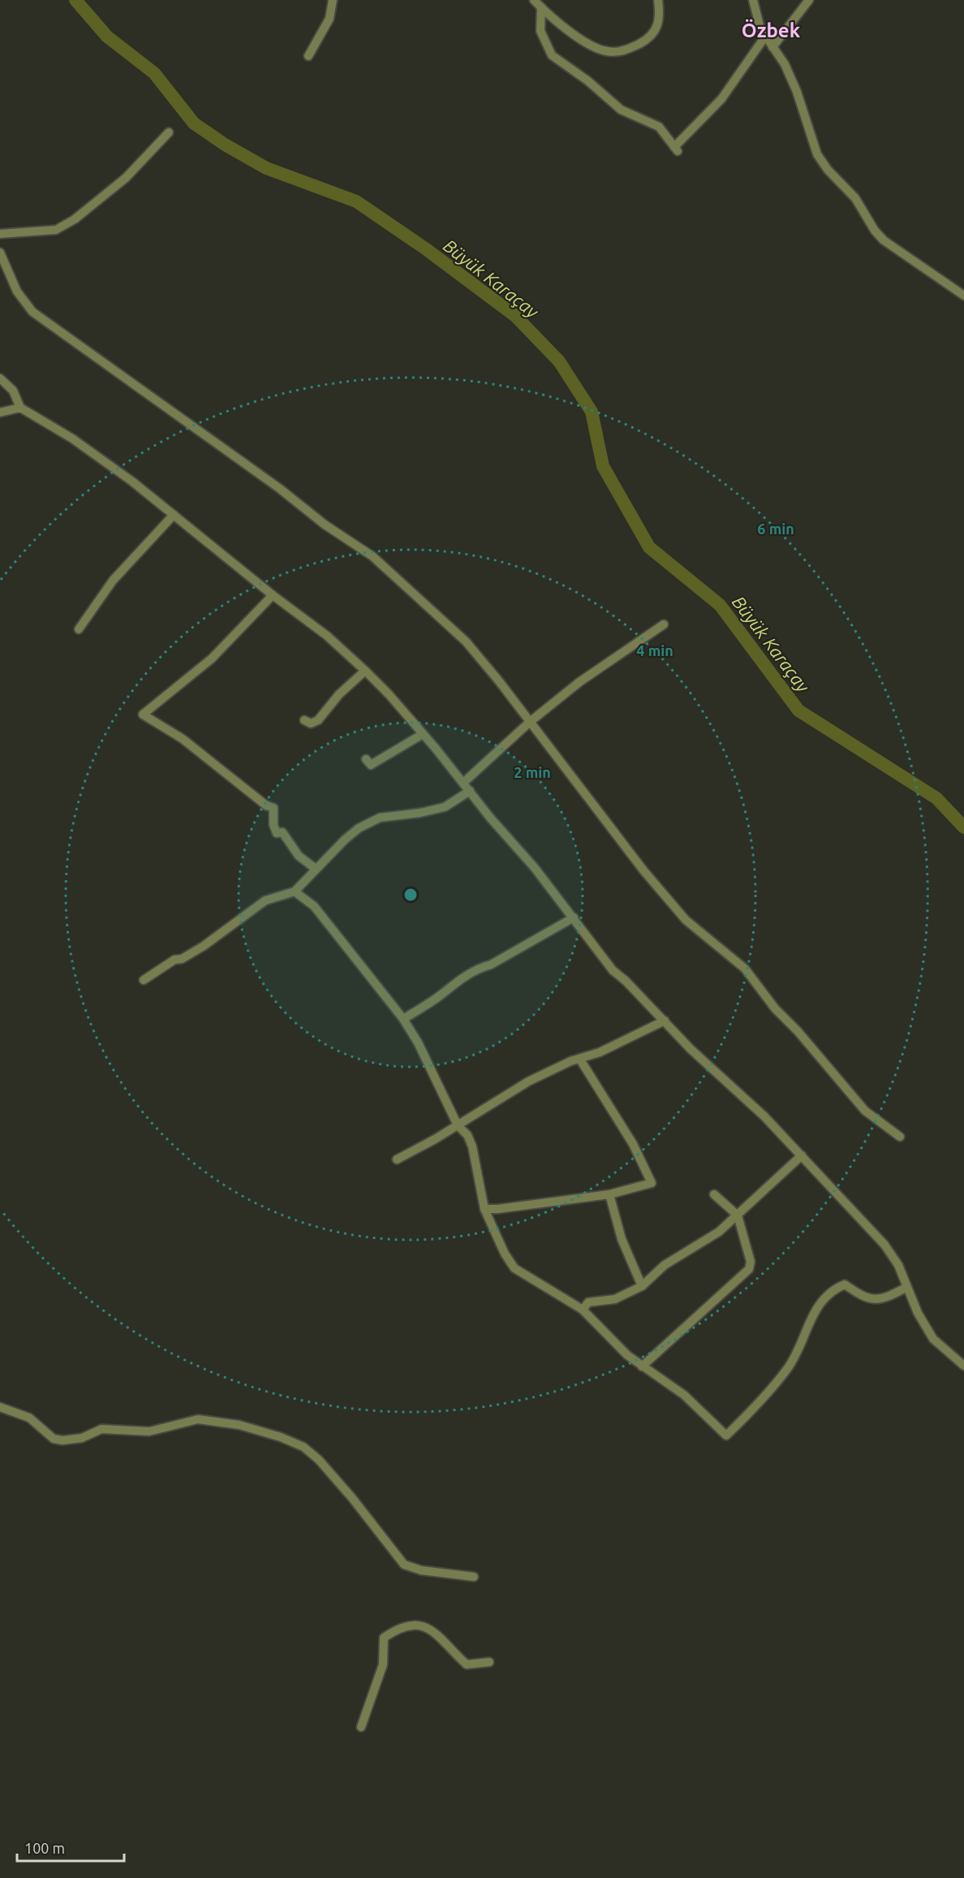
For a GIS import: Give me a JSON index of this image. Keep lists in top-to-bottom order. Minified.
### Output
{"districts":["Özbek"],"water":["Büyük Karaçay"],"scale_bar":"100 m","rings":["6 min","4 min","2 min"]}
